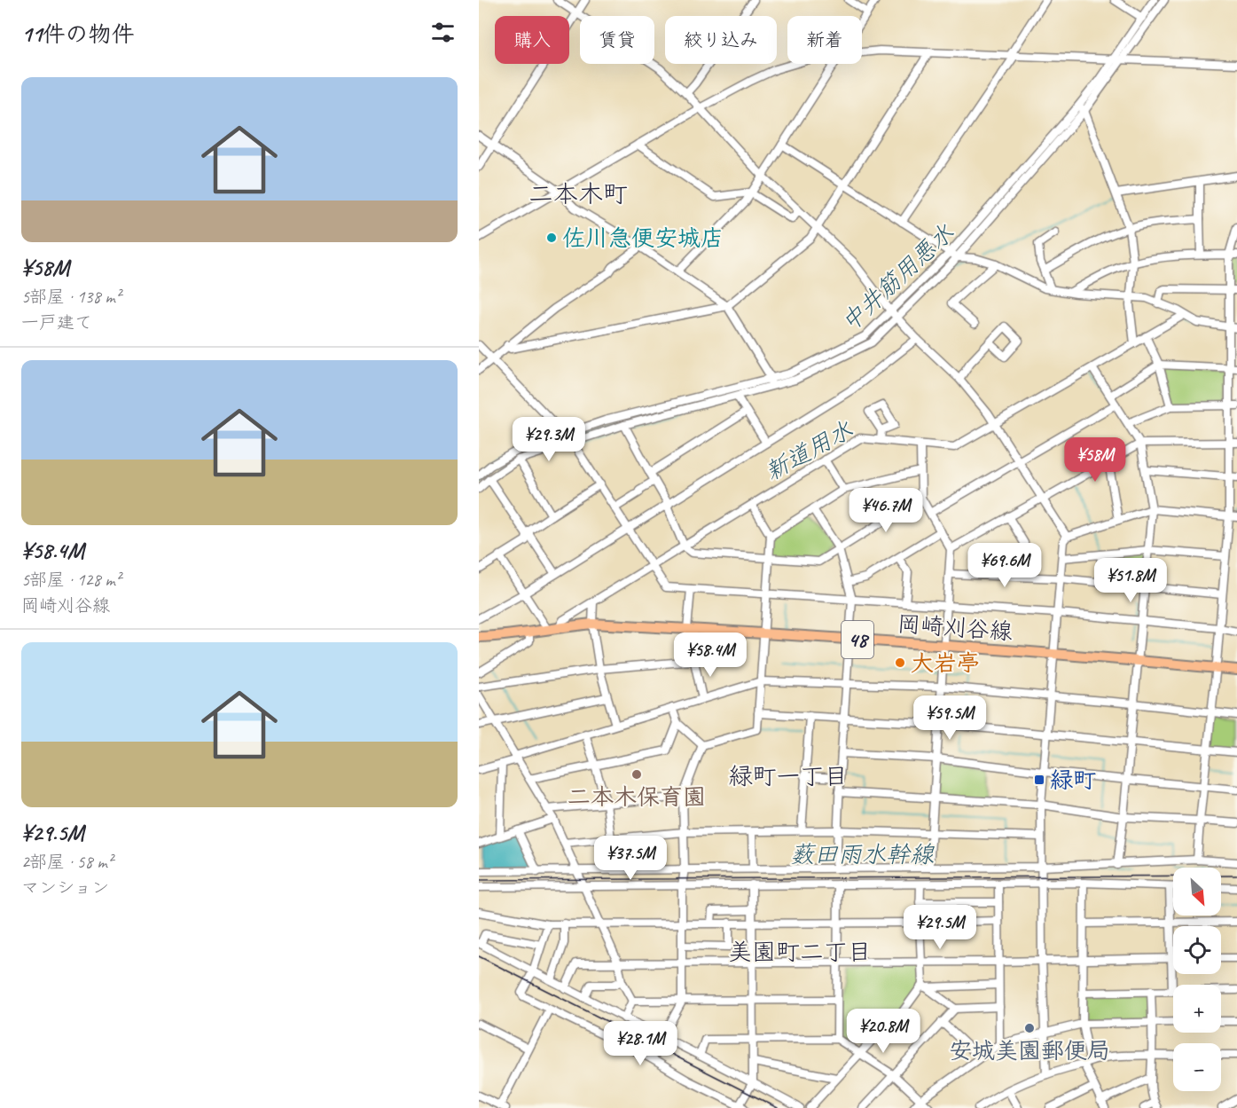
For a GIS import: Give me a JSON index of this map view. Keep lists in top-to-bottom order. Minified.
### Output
{"streets":{"main road":["岡崎刈谷線","48"]},"districts":["二本木町","緑町一丁目","美園町二丁目"],"water":["中井筋用悪水","新道用水","薮田雨水幹線"],"places":{"other":["佐川急便安城店","大岩亭","二本木保育園","安城美園郵便局"],"transit":["緑町"]},"north":"bottom right","page":{"heading":"11件の物件","chip":["購入","賃貸","絞り込み","新着"],"list":[{"name":"¥58M","note":"5部屋 · 138 m² · 一戸建て"},{"name":"¥58.4M","note":"5部屋 · 128 m² · 岡崎刈谷線"},{"name":"¥29.5M","note":"2部屋 · 58 m² · マンション"}],"price":["¥29.3M","¥58M","¥46.7M","¥69.6M","¥51.8M","¥58.4M","¥59.5M","¥37.5M","¥29.5M","¥20.8M","¥28.1M"],"map_buttons":["+","−"]}}
